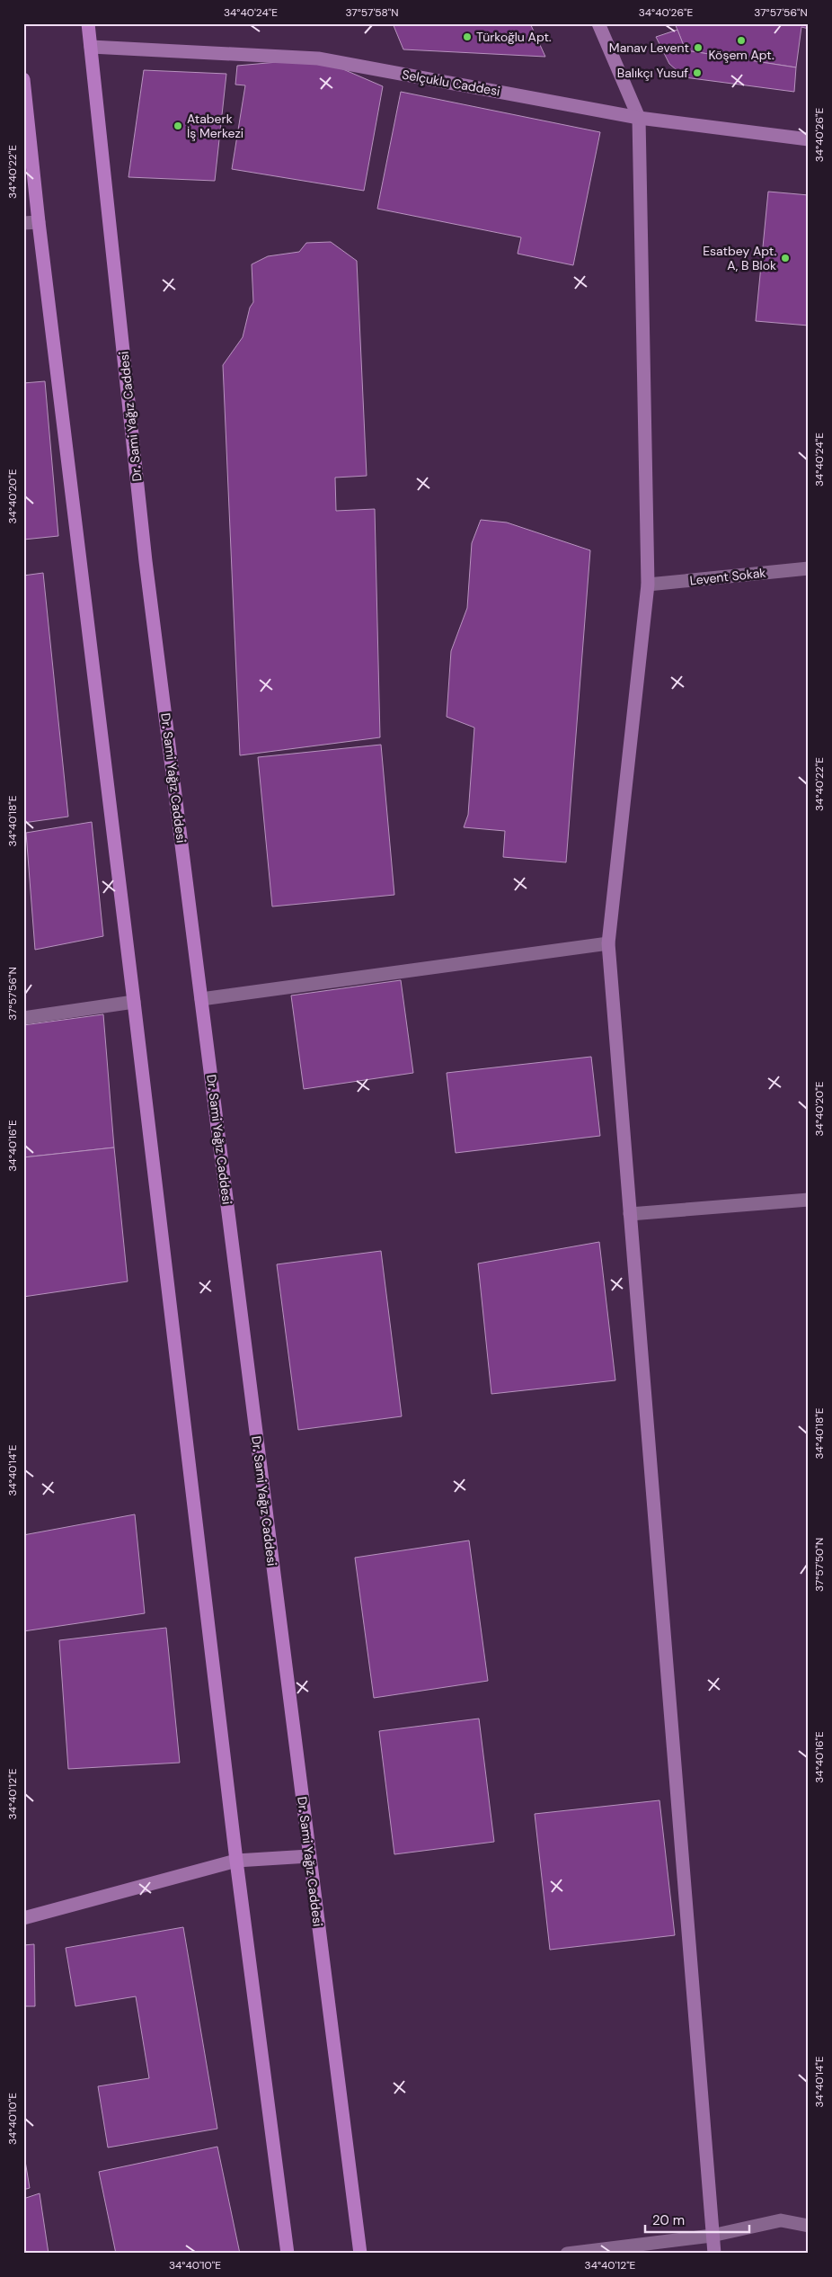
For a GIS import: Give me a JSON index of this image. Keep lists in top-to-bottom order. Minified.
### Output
{"streets":{"main road":["Dr. Sami Yağız Caddesi"],"street":["Selçuklu Caddesi","Levent Sokak"]},"crossings":[["Selçuklu Caddesi","Dr. Sami Yağız Caddesi"]],"places":["Türkoğlu Apt.","Köşem Apt.","Manav Levent","Balıkçı Yusuf","Ataberk İş Merkezi","Esatbey Apt. A, B Blok"],"scale_bar":"20 m","coordinates":["34°40'24\"E","37°57'58\"N","34°40'26\"E","37°57'56\"N","34°40'22\"E","34°40'20\"E","34°40'18\"E","34°40'16\"E","34°40'14\"E","37°57'50\"N","34°40'12\"E","34°40'10\"E"]}
